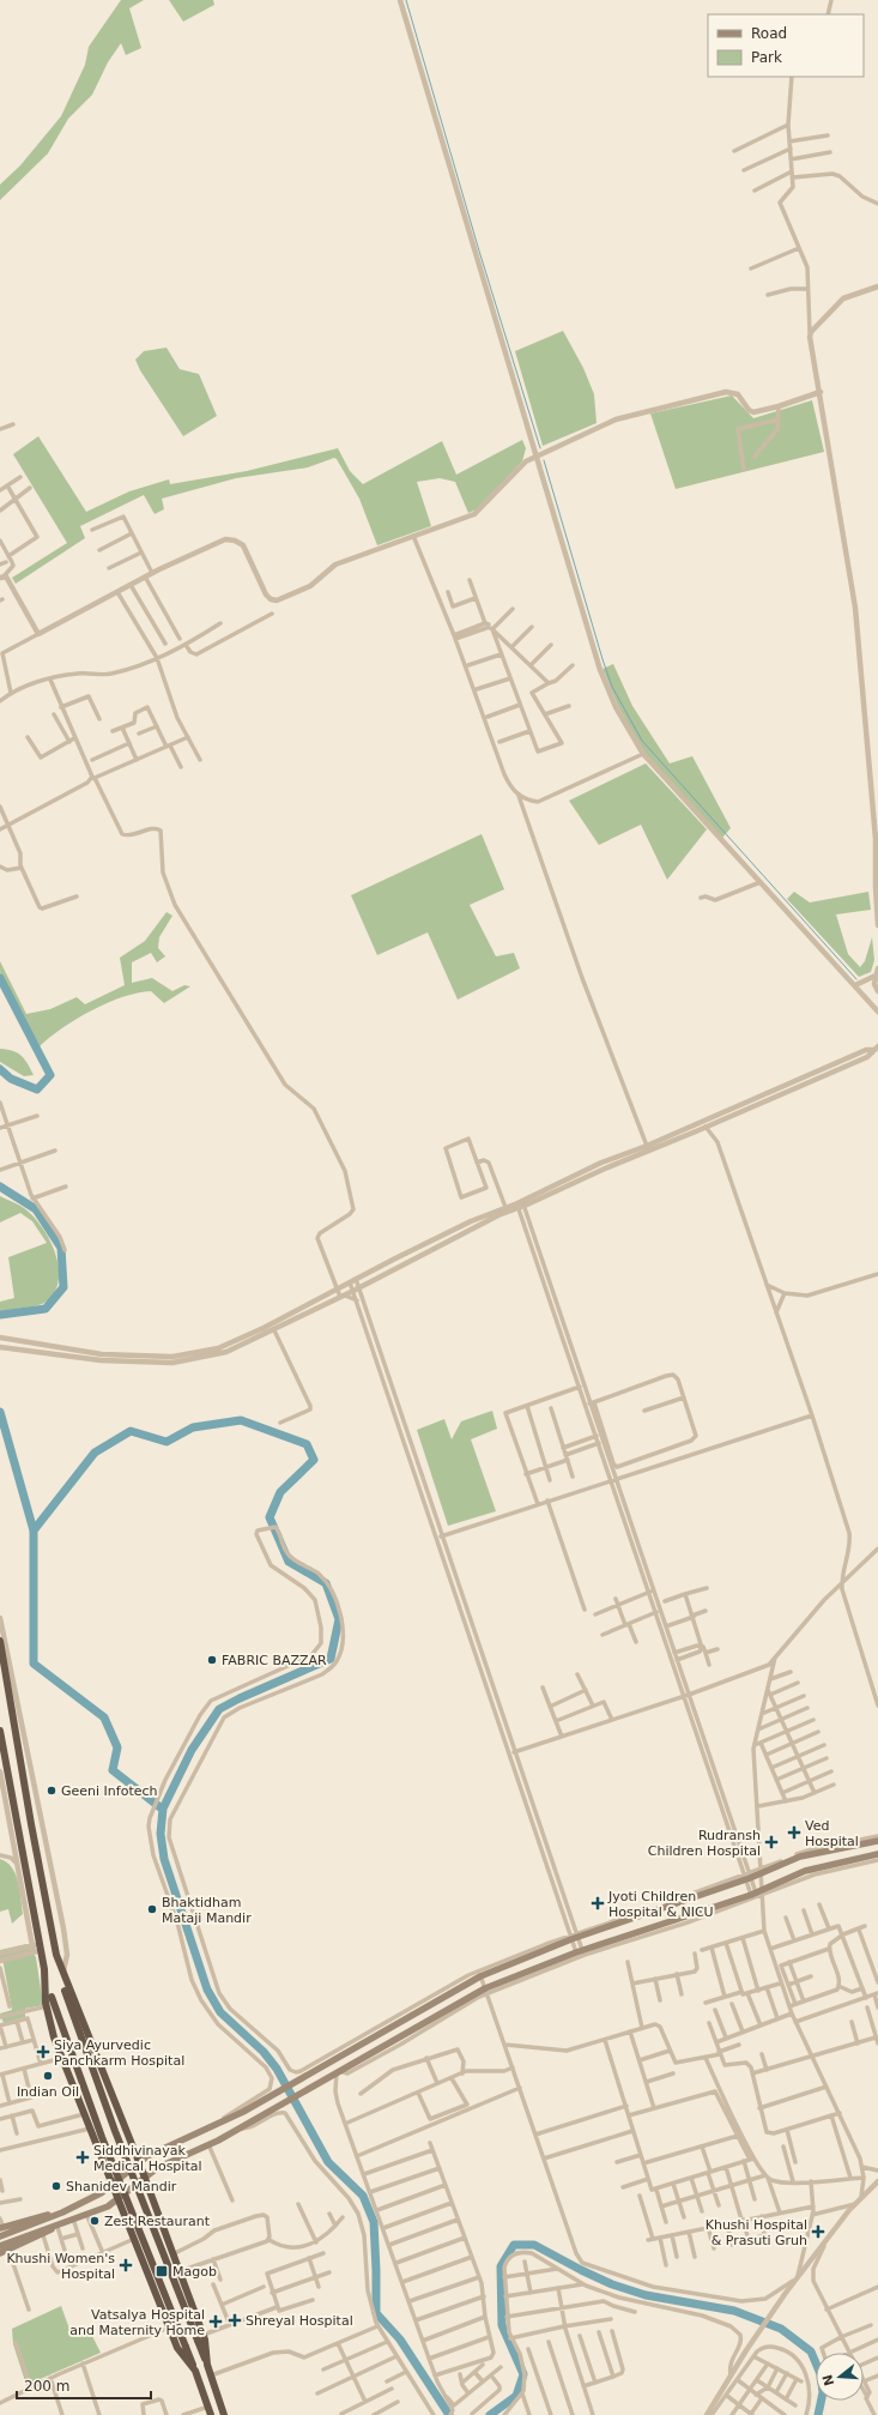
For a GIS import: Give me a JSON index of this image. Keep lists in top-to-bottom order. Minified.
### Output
{"places":{"other":["FABRIC BAZZAR","Geeni Infotech","Bhaktidham Mataji Mandir","Indian Oil","Shanidev Mandir","Zest Restaurant"],"health":["Ved Hospital","Rudransh Children Hospital","Jyoti Children Hospital & NICU","Siya Ayurvedic Panchkarm Hospital","Siddhivinayak Medical Hospital","Khushi Hospital & Prasuti Gruh","Khushi Women's Hospital","Shreyal Hospital","Vatsalya Hospital and Maternity Home"],"transit":["Magob"]},"legend":["Road","Park"],"scale_bar":"200 m","north":"left"}
